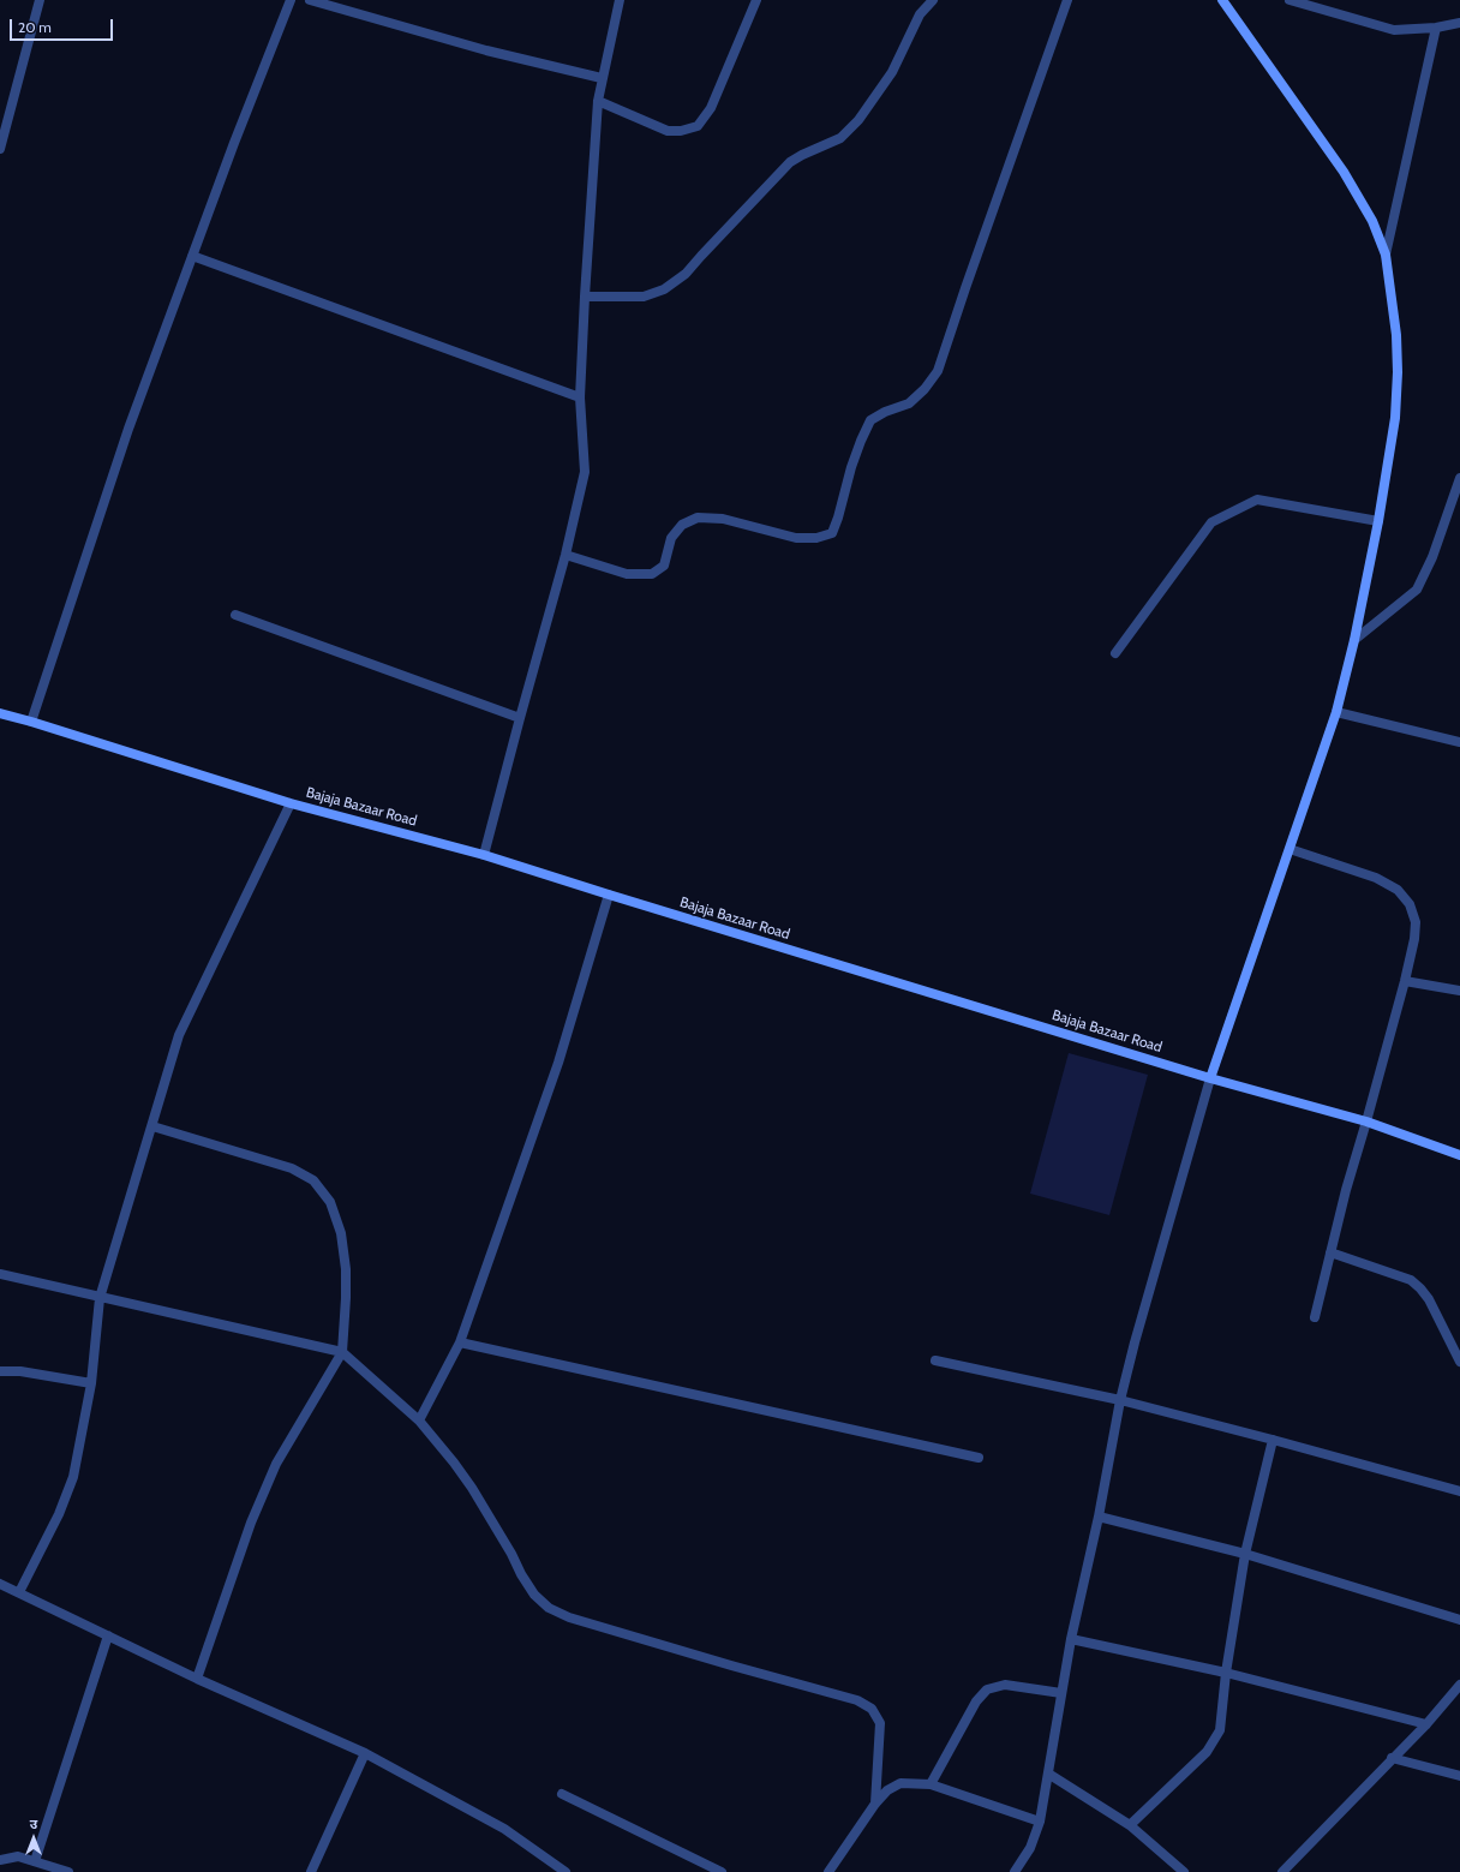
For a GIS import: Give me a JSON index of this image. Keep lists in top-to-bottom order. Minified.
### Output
{"streets":{"street":["Bajaja Bazaar Road"]},"scale_bar":"20 m","north":"top"}
